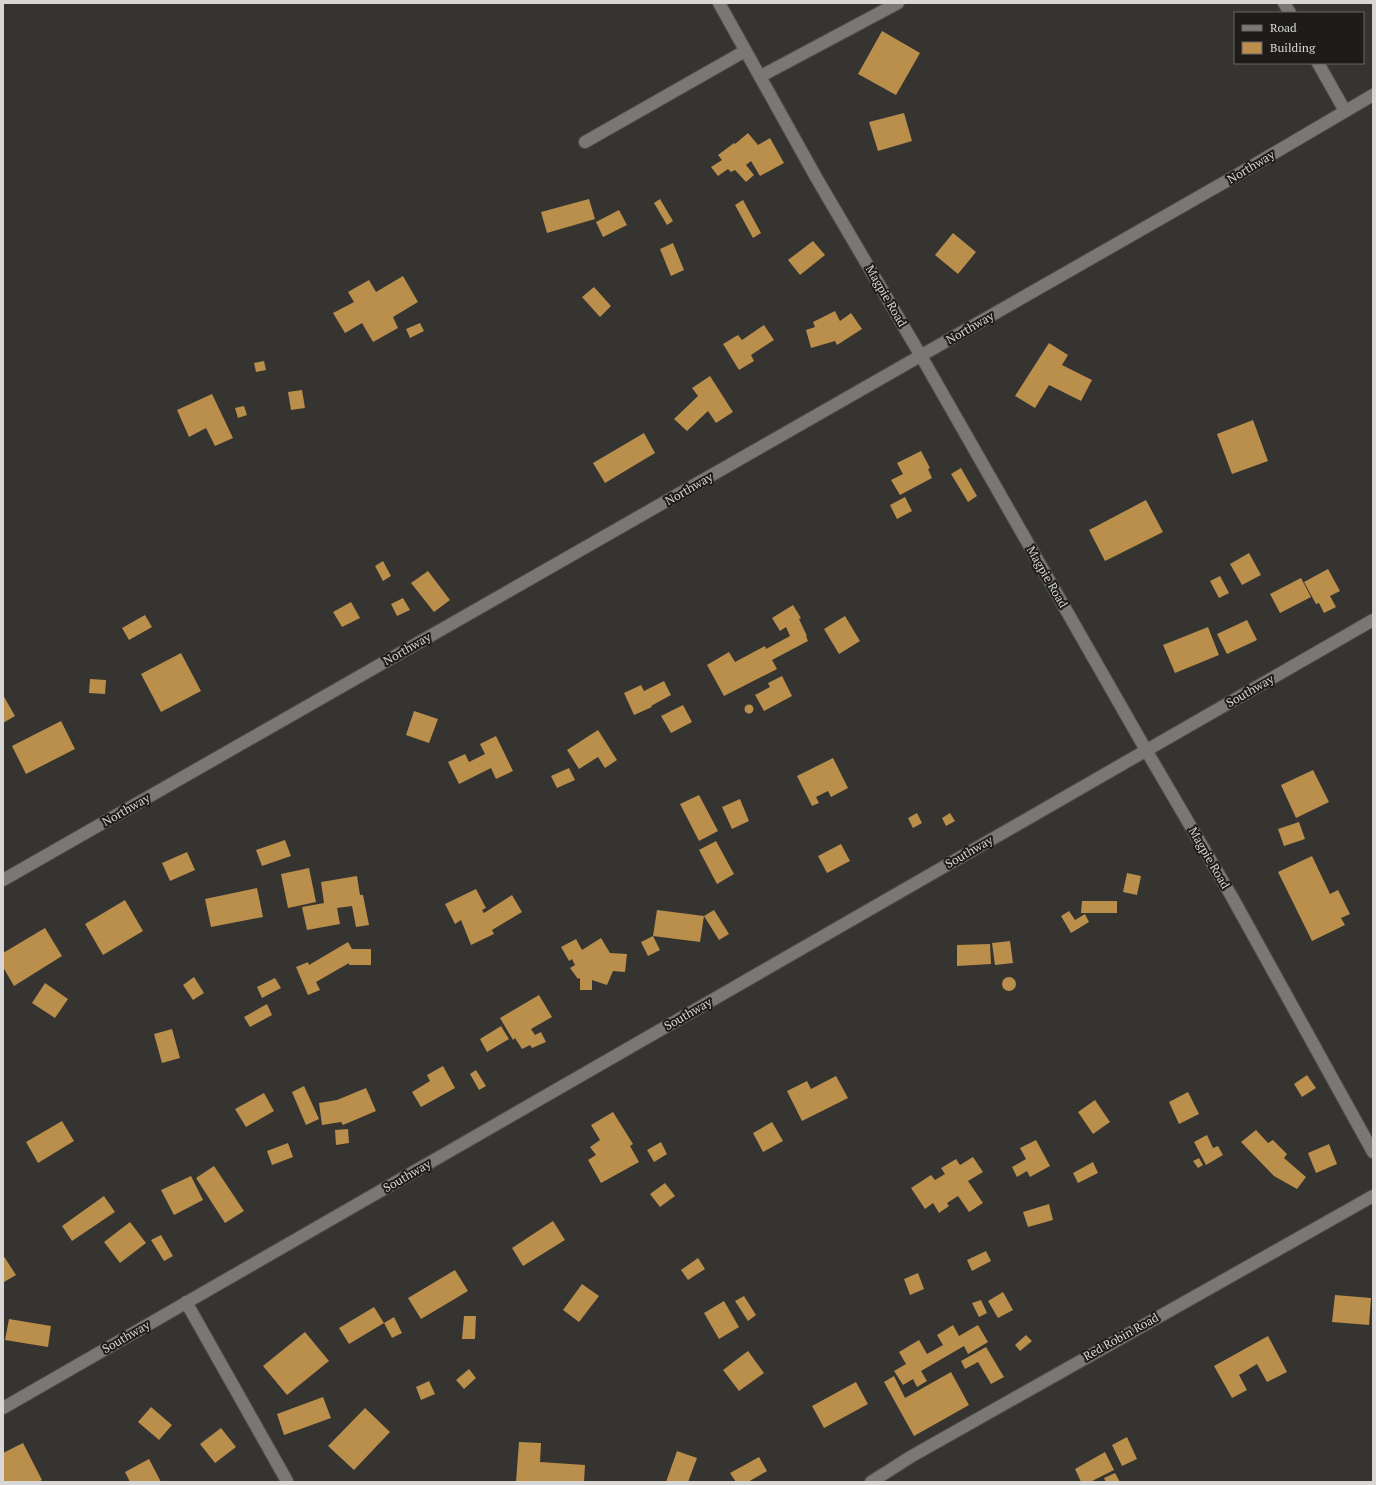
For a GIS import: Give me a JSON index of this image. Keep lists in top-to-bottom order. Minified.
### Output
{"streets":{"street":["Northway","Magpie Road","Southway","Red Robin Road"]},"crossings":[["Northway","Magpie Road"],["Magpie Road","Southway"]],"legend":["Road","Building"]}
